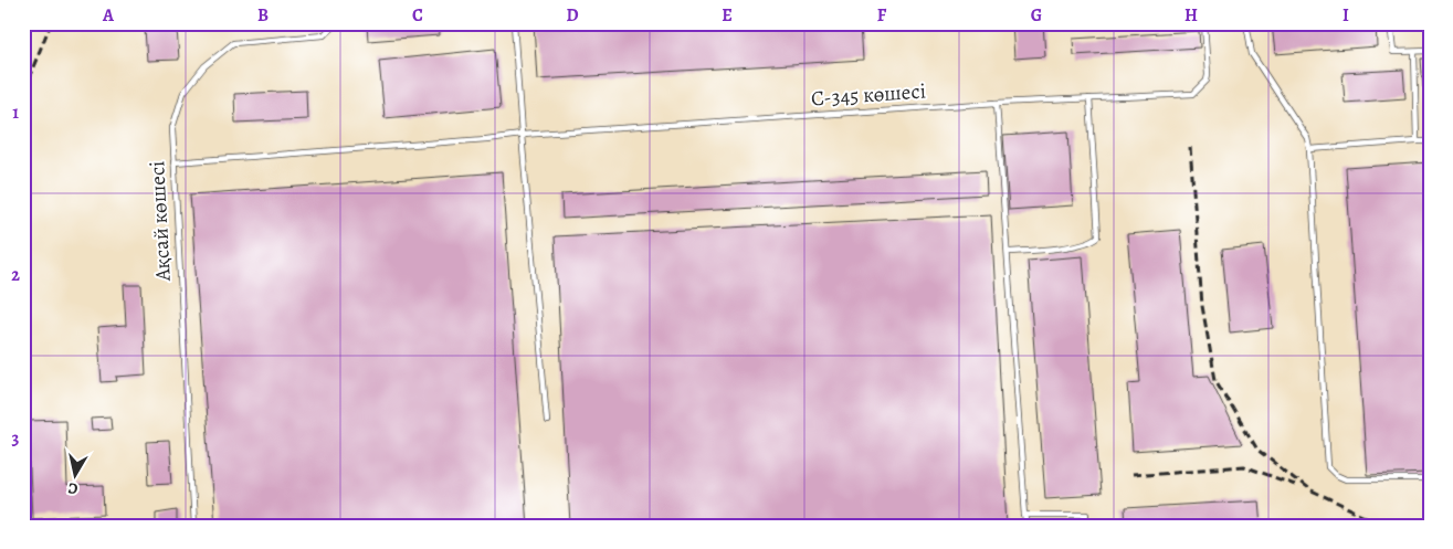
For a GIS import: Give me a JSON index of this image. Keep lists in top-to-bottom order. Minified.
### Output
{"streets":{"lane":["С-345 көшесі","Ақсай көшесі"]},"crossings":[["С-345 көшесі","Ақсай көшесі"]],"north":"bottom","grid":{"columns":["A","B","C","D","E","F","G","H","I"],"rows":["1","2","3"]}}
